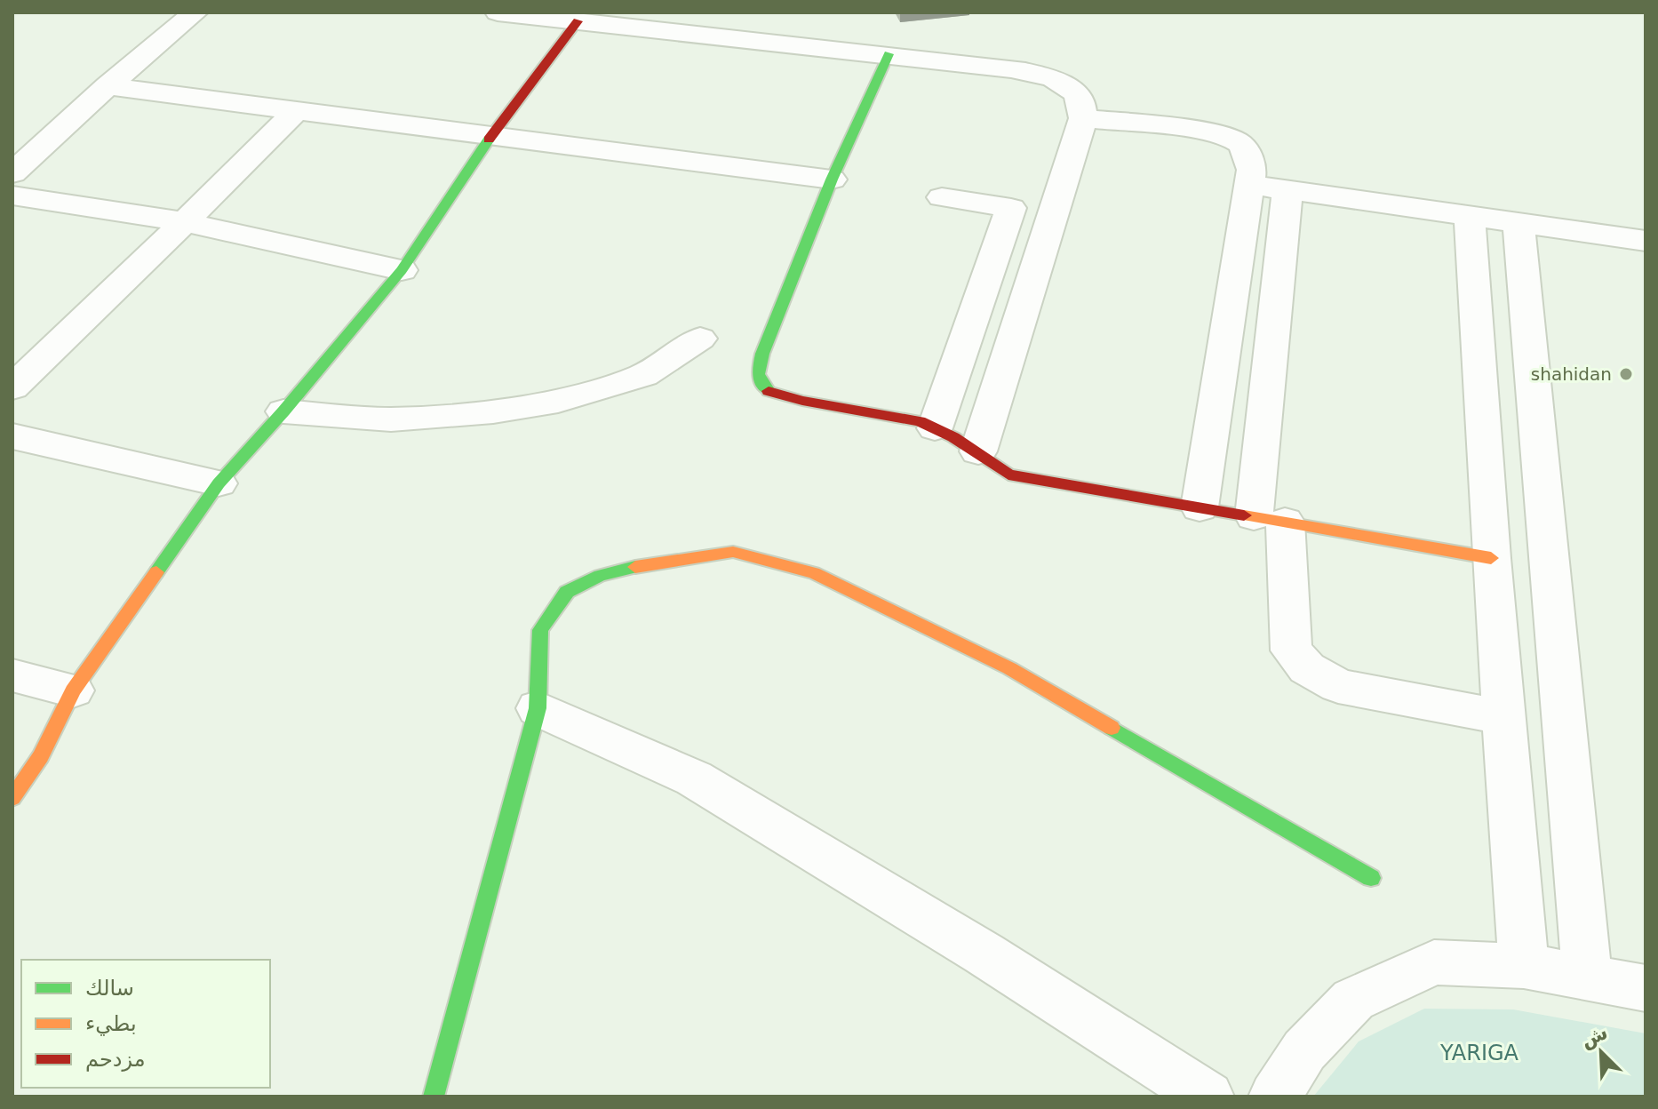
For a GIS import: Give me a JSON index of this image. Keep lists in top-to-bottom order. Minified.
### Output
{"parks":["YARIGA"],"places":["shahidan"],"legend":["سالك","بطيء","مزدحم"],"north":"top left"}
